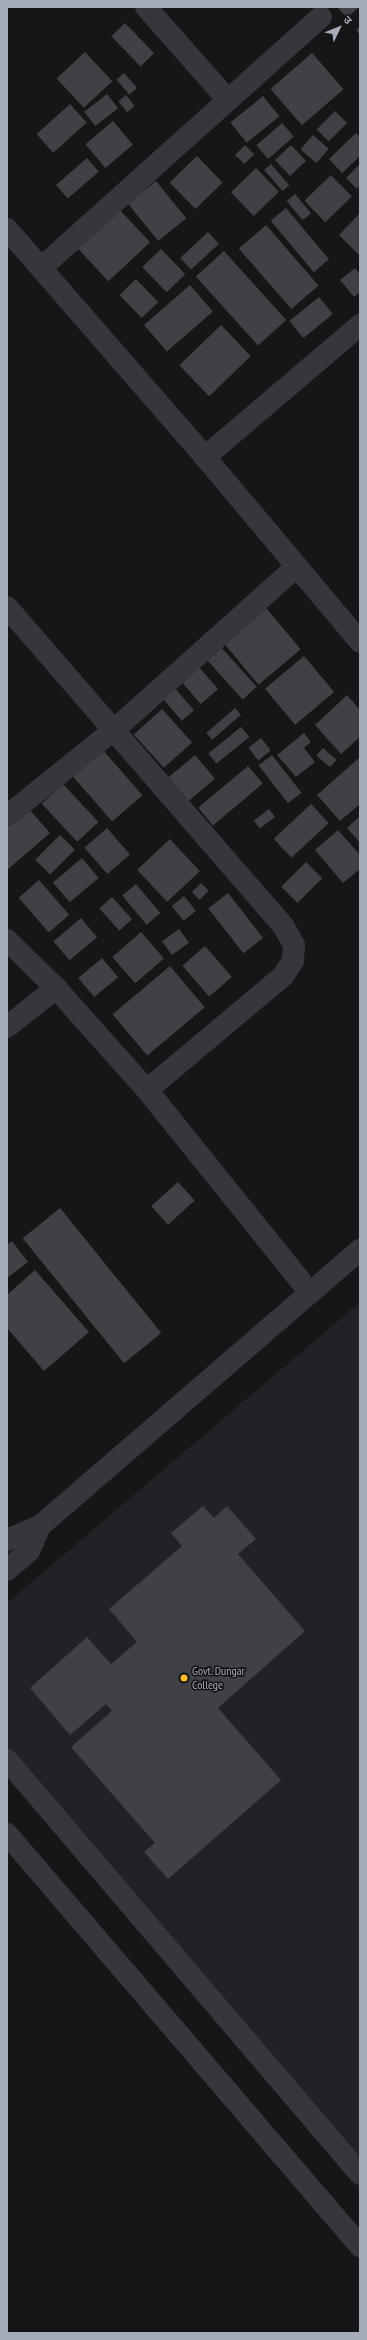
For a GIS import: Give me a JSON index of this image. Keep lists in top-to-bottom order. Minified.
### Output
{"places":["Govt. Dungar College"],"north":"top right"}
